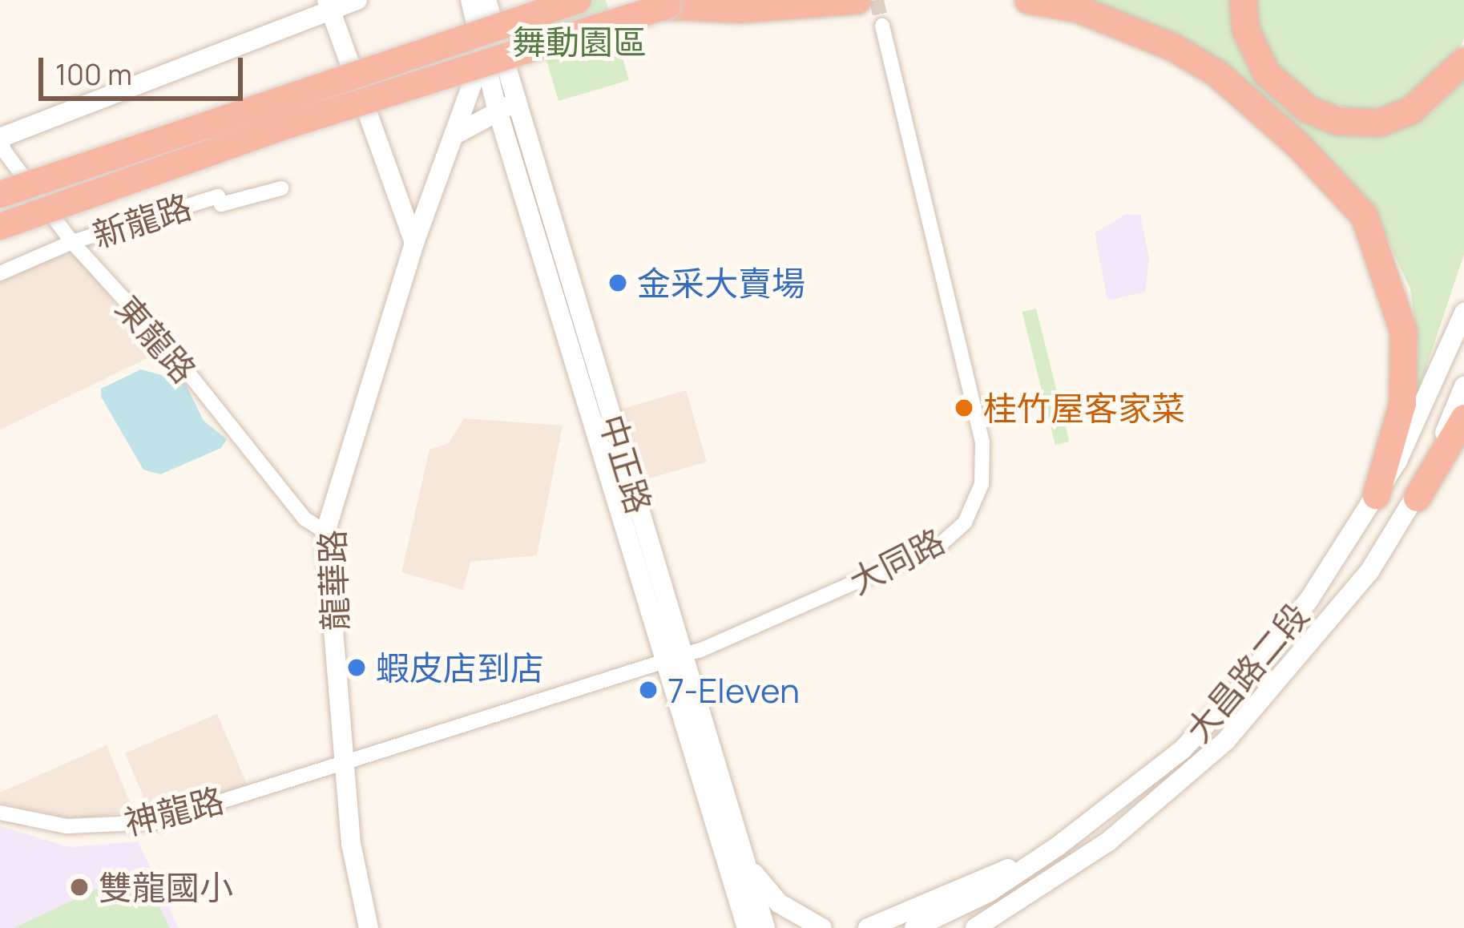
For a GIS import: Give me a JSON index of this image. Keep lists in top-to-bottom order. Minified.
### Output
{"streets":{"main road":["中正路","龍華路","大昌路二段"],"street":["新龍路","東龍路","大同路","神龍路"]},"crossings":[["新龍路","東龍路"],["東龍路","龍華路"],["中正路","大同路"],["中正路","龍華路"],["大同路","龍華路"],["大同路","神龍路"],["龍華路","神龍路"]],"parks":["舞動園區"],"places":["金采大賣場","桂竹屋客家菜","蝦皮店到店","7-Eleven","雙龍國小"],"scale_bar":"100 m"}
